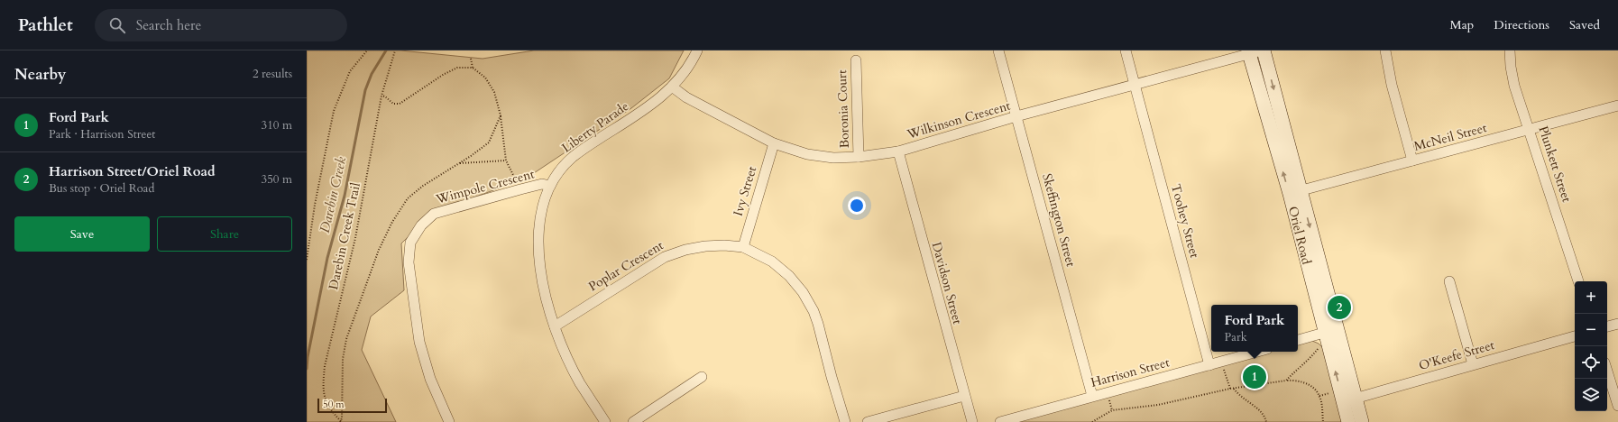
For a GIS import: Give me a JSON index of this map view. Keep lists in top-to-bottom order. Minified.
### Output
{"streets":{"main road":["Oriel Road"],"street":["Boronia Court","Wilkinson Crescent","Liberty Parade","McNeil Street","Plunkett Street","Wimpole Crescent","Ivy Street","Skeffington Street","Toohey Street","Poplar Crescent","Davidson Street","O'Keefe Street","Harrison Street"],"path":["Darebin Creek Trail"]},"crossings":[["Boronia Court","Wilkinson Crescent"],["Wilkinson Crescent","Liberty Parade"],["Wilkinson Crescent","Ivy Street"],["Wilkinson Crescent","Skeffington Street"],["Wilkinson Crescent","Toohey Street"],["Wilkinson Crescent","Oriel Road"],["Wilkinson Crescent","Davidson Street"],["Liberty Parade","Wimpole Crescent"],["Liberty Parade","Poplar Crescent"],["McNeil Street","Plunkett Street"],["McNeil Street","Oriel Road"],["Ivy Street","Poplar Crescent"],["Skeffington Street","Harrison Street"],["Toohey Street","Harrison Street"],["Oriel Road","O'Keefe Street"]],"water":["Darebin Creek"],"scale_bar":"50 m","page":{"header":"Pathlet","search":"Search here","nav":["Map","Directions","Saved"],"heading":["Nearby","2 results"],"list":[{"mark":"1","name":"Ford Park","note":"Park · Harrison Street","value":"310 m"},{"mark":"2","name":"Harrison Street/Oriel Road","note":"Bus stop · Oriel Road","value":"350 m"}],"buttons":["Save","Share"],"map_buttons":["+","−"],"pins":["2","1"],"popup":["Ford Park","Park"],"scale":"50 m"}}
